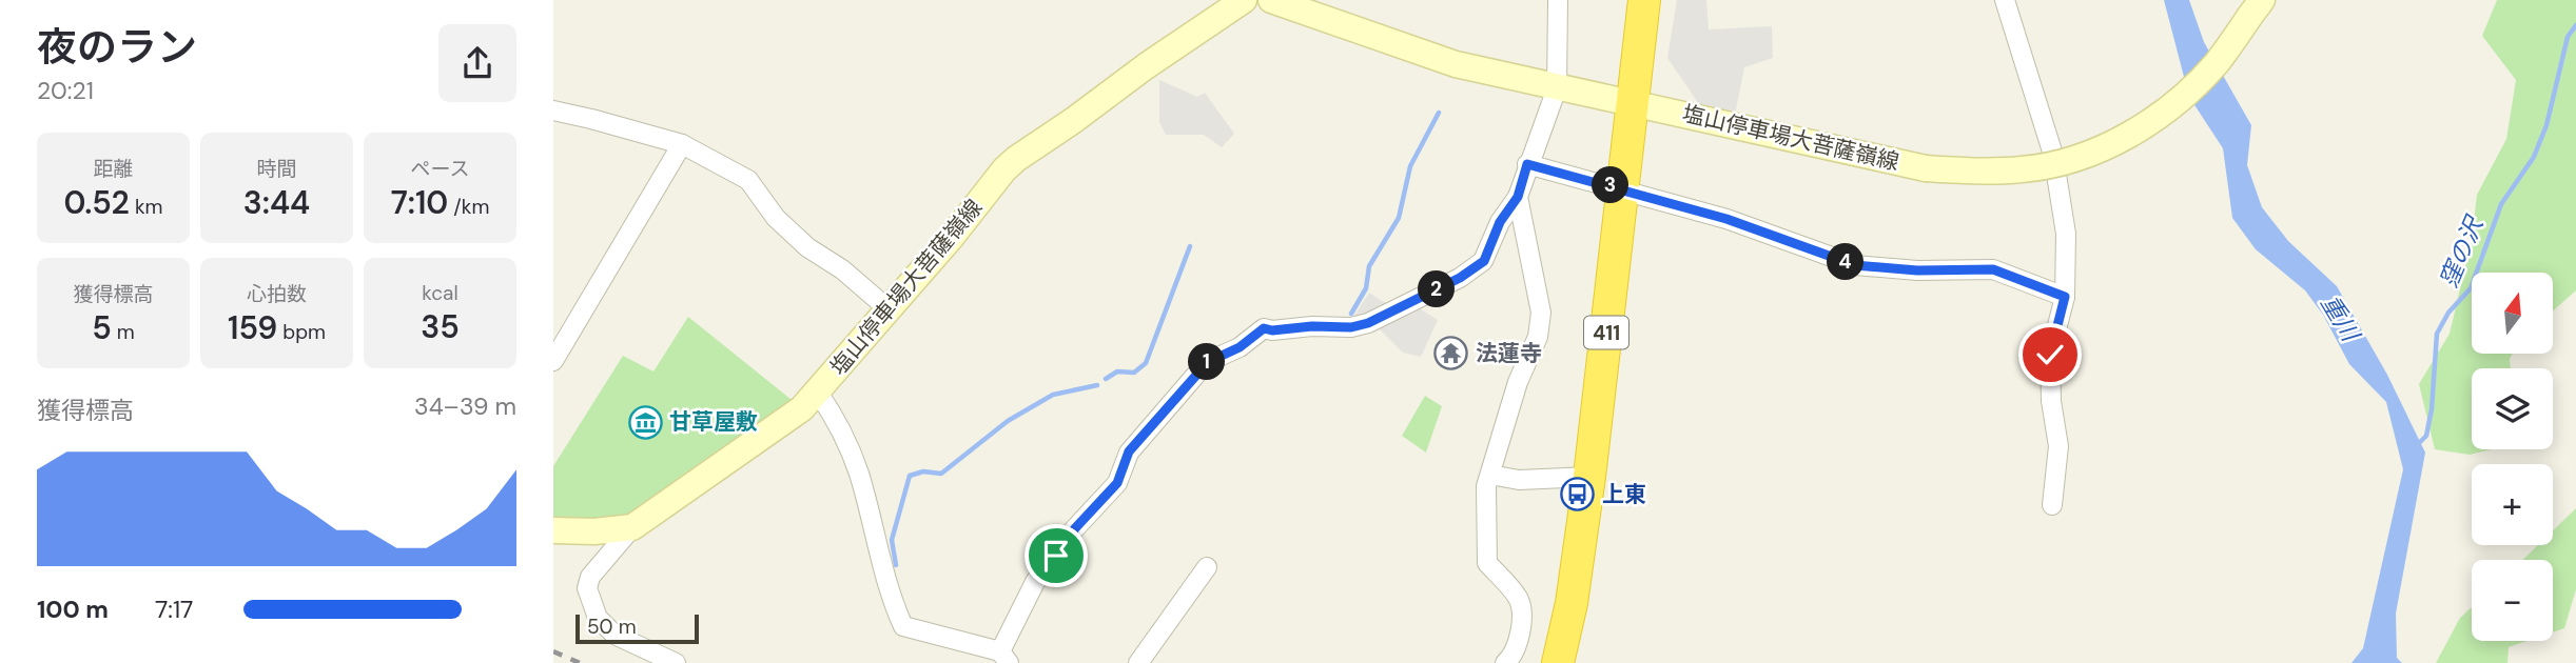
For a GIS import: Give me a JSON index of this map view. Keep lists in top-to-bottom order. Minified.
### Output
{"streets":{"highway":["411"],"main road":["塩山停車場大菩薩嶺線"]},"crossings":[["塩山停車場大菩薩嶺線","411"]],"water":["窪の沢","重川"],"places":{"temple":["法蓮寺"],"museum":["甘草屋敷"],"bus stop":["上東"]},"scale_bar":"50 m","north":"top","page":{"heading":["夜のラン","20:21"],"stats":[["距離","0.52 km"],["時間","3:44"],["ペース","7:10 /km"],["獲得標高","5 m"],["心拍数","159 bpm"],["kcal","35"]],"pins":["3","4","2","1"],"map_buttons":["+","−"],"chart":["獲得標高","34–39 m"],"list":[{"name":"100 m","note":"7:17"}],"scale":"50 m"}}
